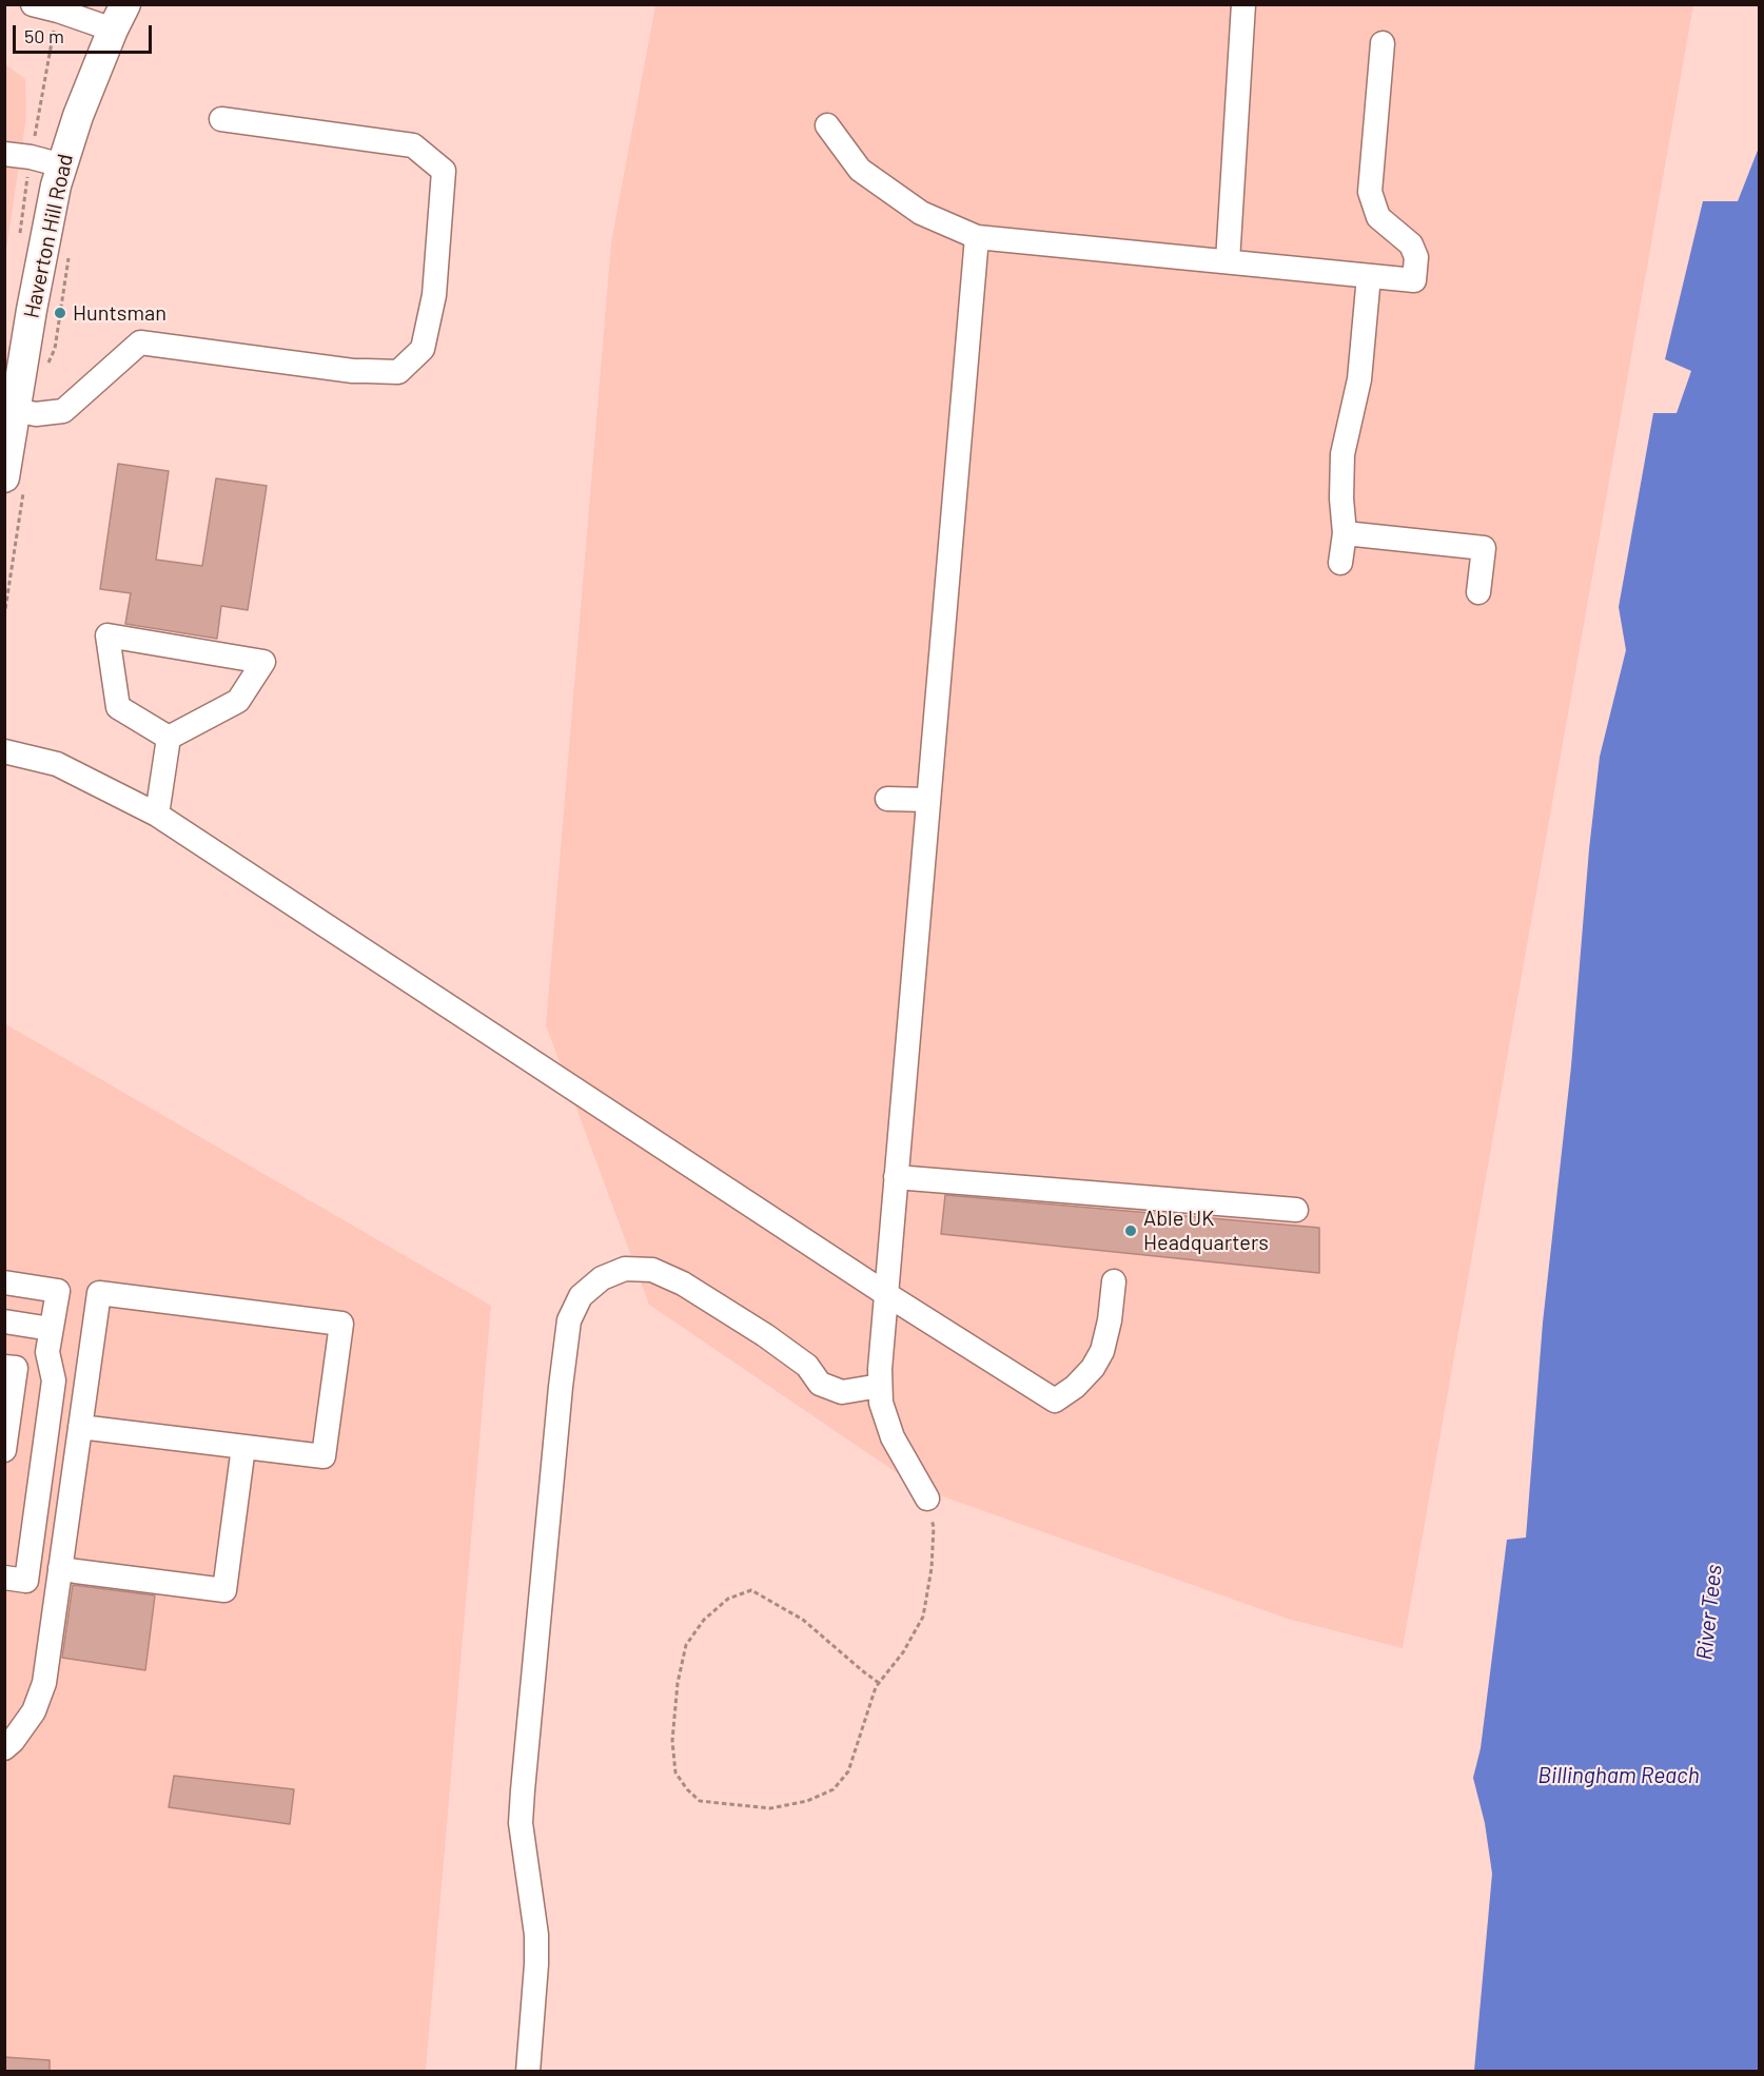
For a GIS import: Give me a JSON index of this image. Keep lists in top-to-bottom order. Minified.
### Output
{"streets":{"main road":["Haverton Hill Road"]},"water":["River Tees","Billingham Reach"],"places":["Huntsman","Able UK Headquarters"],"scale_bar":"50 m"}
